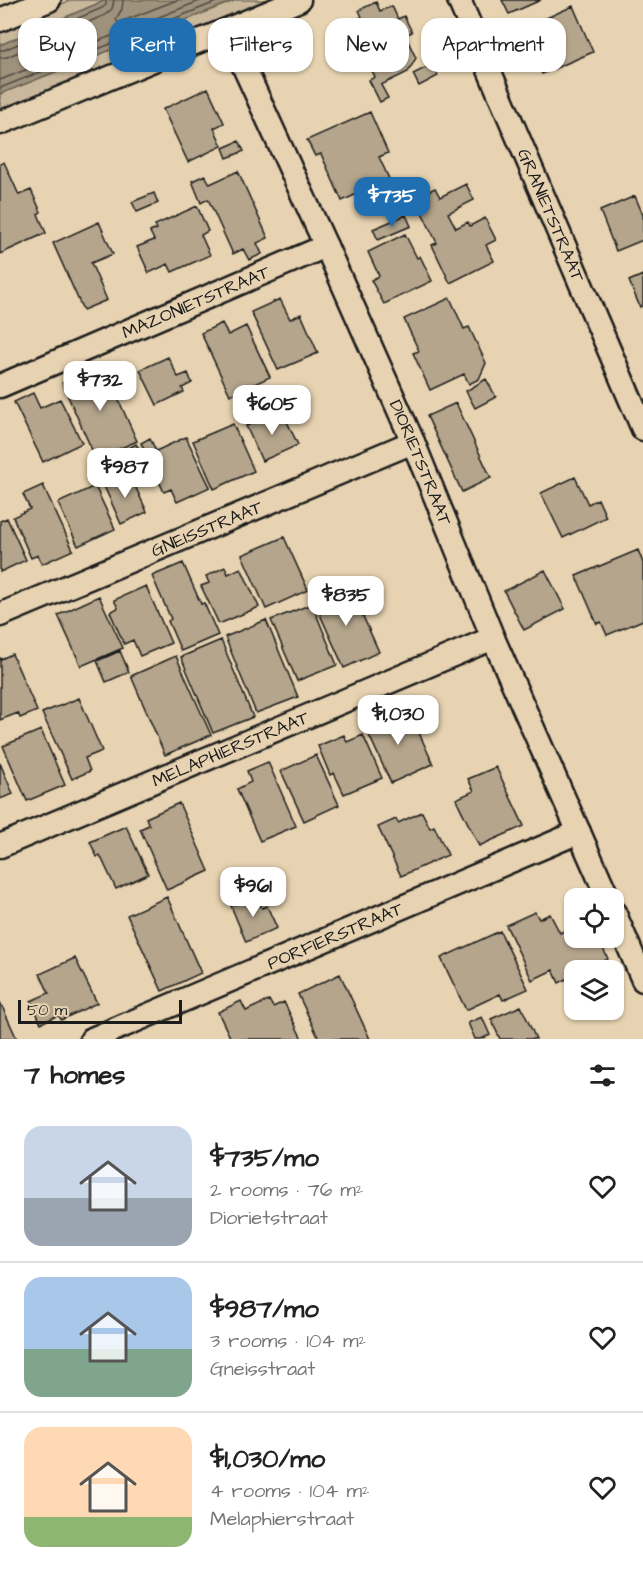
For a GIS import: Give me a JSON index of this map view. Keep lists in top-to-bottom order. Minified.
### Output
{"streets":{"street":["GRANIETSTRAAT","MAZONIETSTRAAT","DIORIETSTRAAT","GNEISSTRAAT","MELAPHIERSTRAAT","PORFIERSTRAAT"]},"crossings":[["MAZONIETSTRAAT","DIORIETSTRAAT"],["DIORIETSTRAAT","GNEISSTRAAT"],["DIORIETSTRAAT","MELAPHIERSTRAAT"],["DIORIETSTRAAT","PORFIERSTRAAT"]],"scale_bar":"50 m","page":{"chip":["Buy","Rent","Filters","New","Apartment"],"price":["$735","$732","$605","$987","$835","$1,030","$961"],"scale":"50 m","heading":"7 homes","list":[{"name":"$735/mo","note":"2 rooms · 76 m² · Diorietstraat"},{"name":"$987/mo","note":"3 rooms · 104 m² · Gneisstraat"},{"name":"$1,030/mo","note":"4 rooms · 104 m² · Melaphierstraat"}]}}
